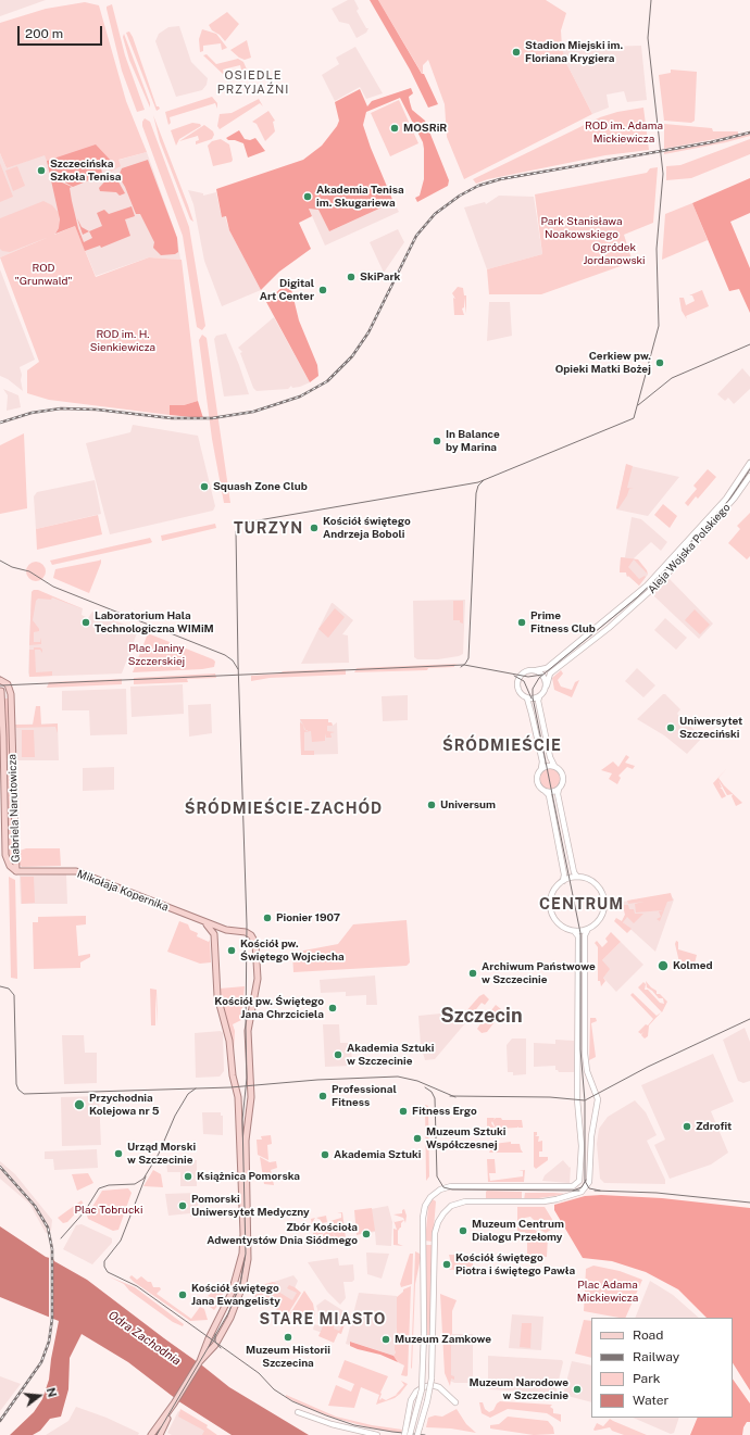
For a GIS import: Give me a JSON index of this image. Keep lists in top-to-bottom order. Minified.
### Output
{"streets":{"main road":["Aleja Wojska Polskiego","Gabriela Narutowicza","Mikołaja Kopernika"]},"crossings":[["Gabriela Narutowicza","Mikołaja Kopernika"]],"districts":["OSIEDLE PRZYJAŹNI","TURZYN","ŚRÓDMIEŚCIE","ŚRÓDMIEŚCIE-ZACHÓD","CENTRUM","Szczecin","STARE MIASTO"],"water":["Odra Zachodnia"],"parks":["ROD im. Adama Mickiewicza","Park Stanisława Noakowskiego","Ogródek Jordanowski","ROD \"Grunwald\"","ROD im. H. Sienkiewicza","Plac Janiny Szczerskiej","Plac Tobrucki","Plac Adama Mickiewicza"],"places":["Stadion Miejski im. Floriana Krygiera","MOSRiR","Szczecińska Szkoła Tenisa","Akademia Tenisa im. Skugariewa","SkiPark","Digital Art Center","Cerkiew pw. Opieki Matki Bożej","In Balance by Marina","Squash Zone Club","Kościół świętego Andrzeja Boboli","Laboratorium Hala Technologiczna WIMiM","Prime Fitness Club","Uniwersytet Szczeciński","Universum","Pionier 1907","Kościół pw. Świętego Wojciecha","Kolmed","Archiwum Państwowe w Szczecinie","Kościół pw. Świętego Jana Chrzciciela","Akademia Sztuki w Szczecinie","Professional Fitness","Przychodnia Kolejowa nr 5","Fitness Ergo","Zdrofit","Muzeum Sztuki Współczesnej","Urząd Morski w Szczecinie","Akademia Sztuki","Książnica Pomorska","Pomorski Uniwersytet Medyczny","Muzeum Centrum Dialogu Przełomy","Zbór Kościoła Adwentystów Dnia Siódmego","Kościół świętego Piotra i świętego Pawła","Kościół świętego Jana Ewangelisty","Muzeum Historii Szczecina","Muzeum Zamkowe","Muzeum Narodowe w Szczecinie"],"legend":["Road","Railway","Park","Water"],"scale_bar":"200 m","north":"right"}
